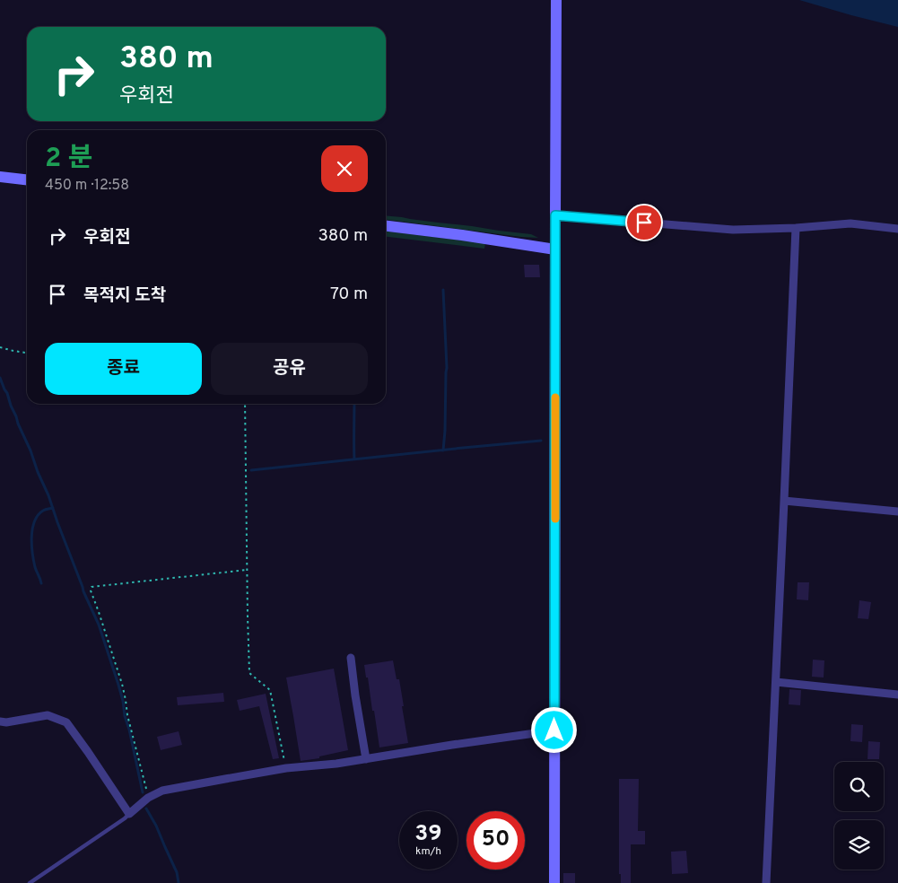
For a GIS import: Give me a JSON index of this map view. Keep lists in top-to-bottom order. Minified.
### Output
{"page":{"turn":["380 m","우회전"],"heading":["2 분","450 m · 12:58"],"list":[{"name":"우회전","value":"380 m"},{"name":"목적지 도착","value":"70 m"}],"buttons":["종료","공유"],"speed":"39 km/h","limit":"50"}}
